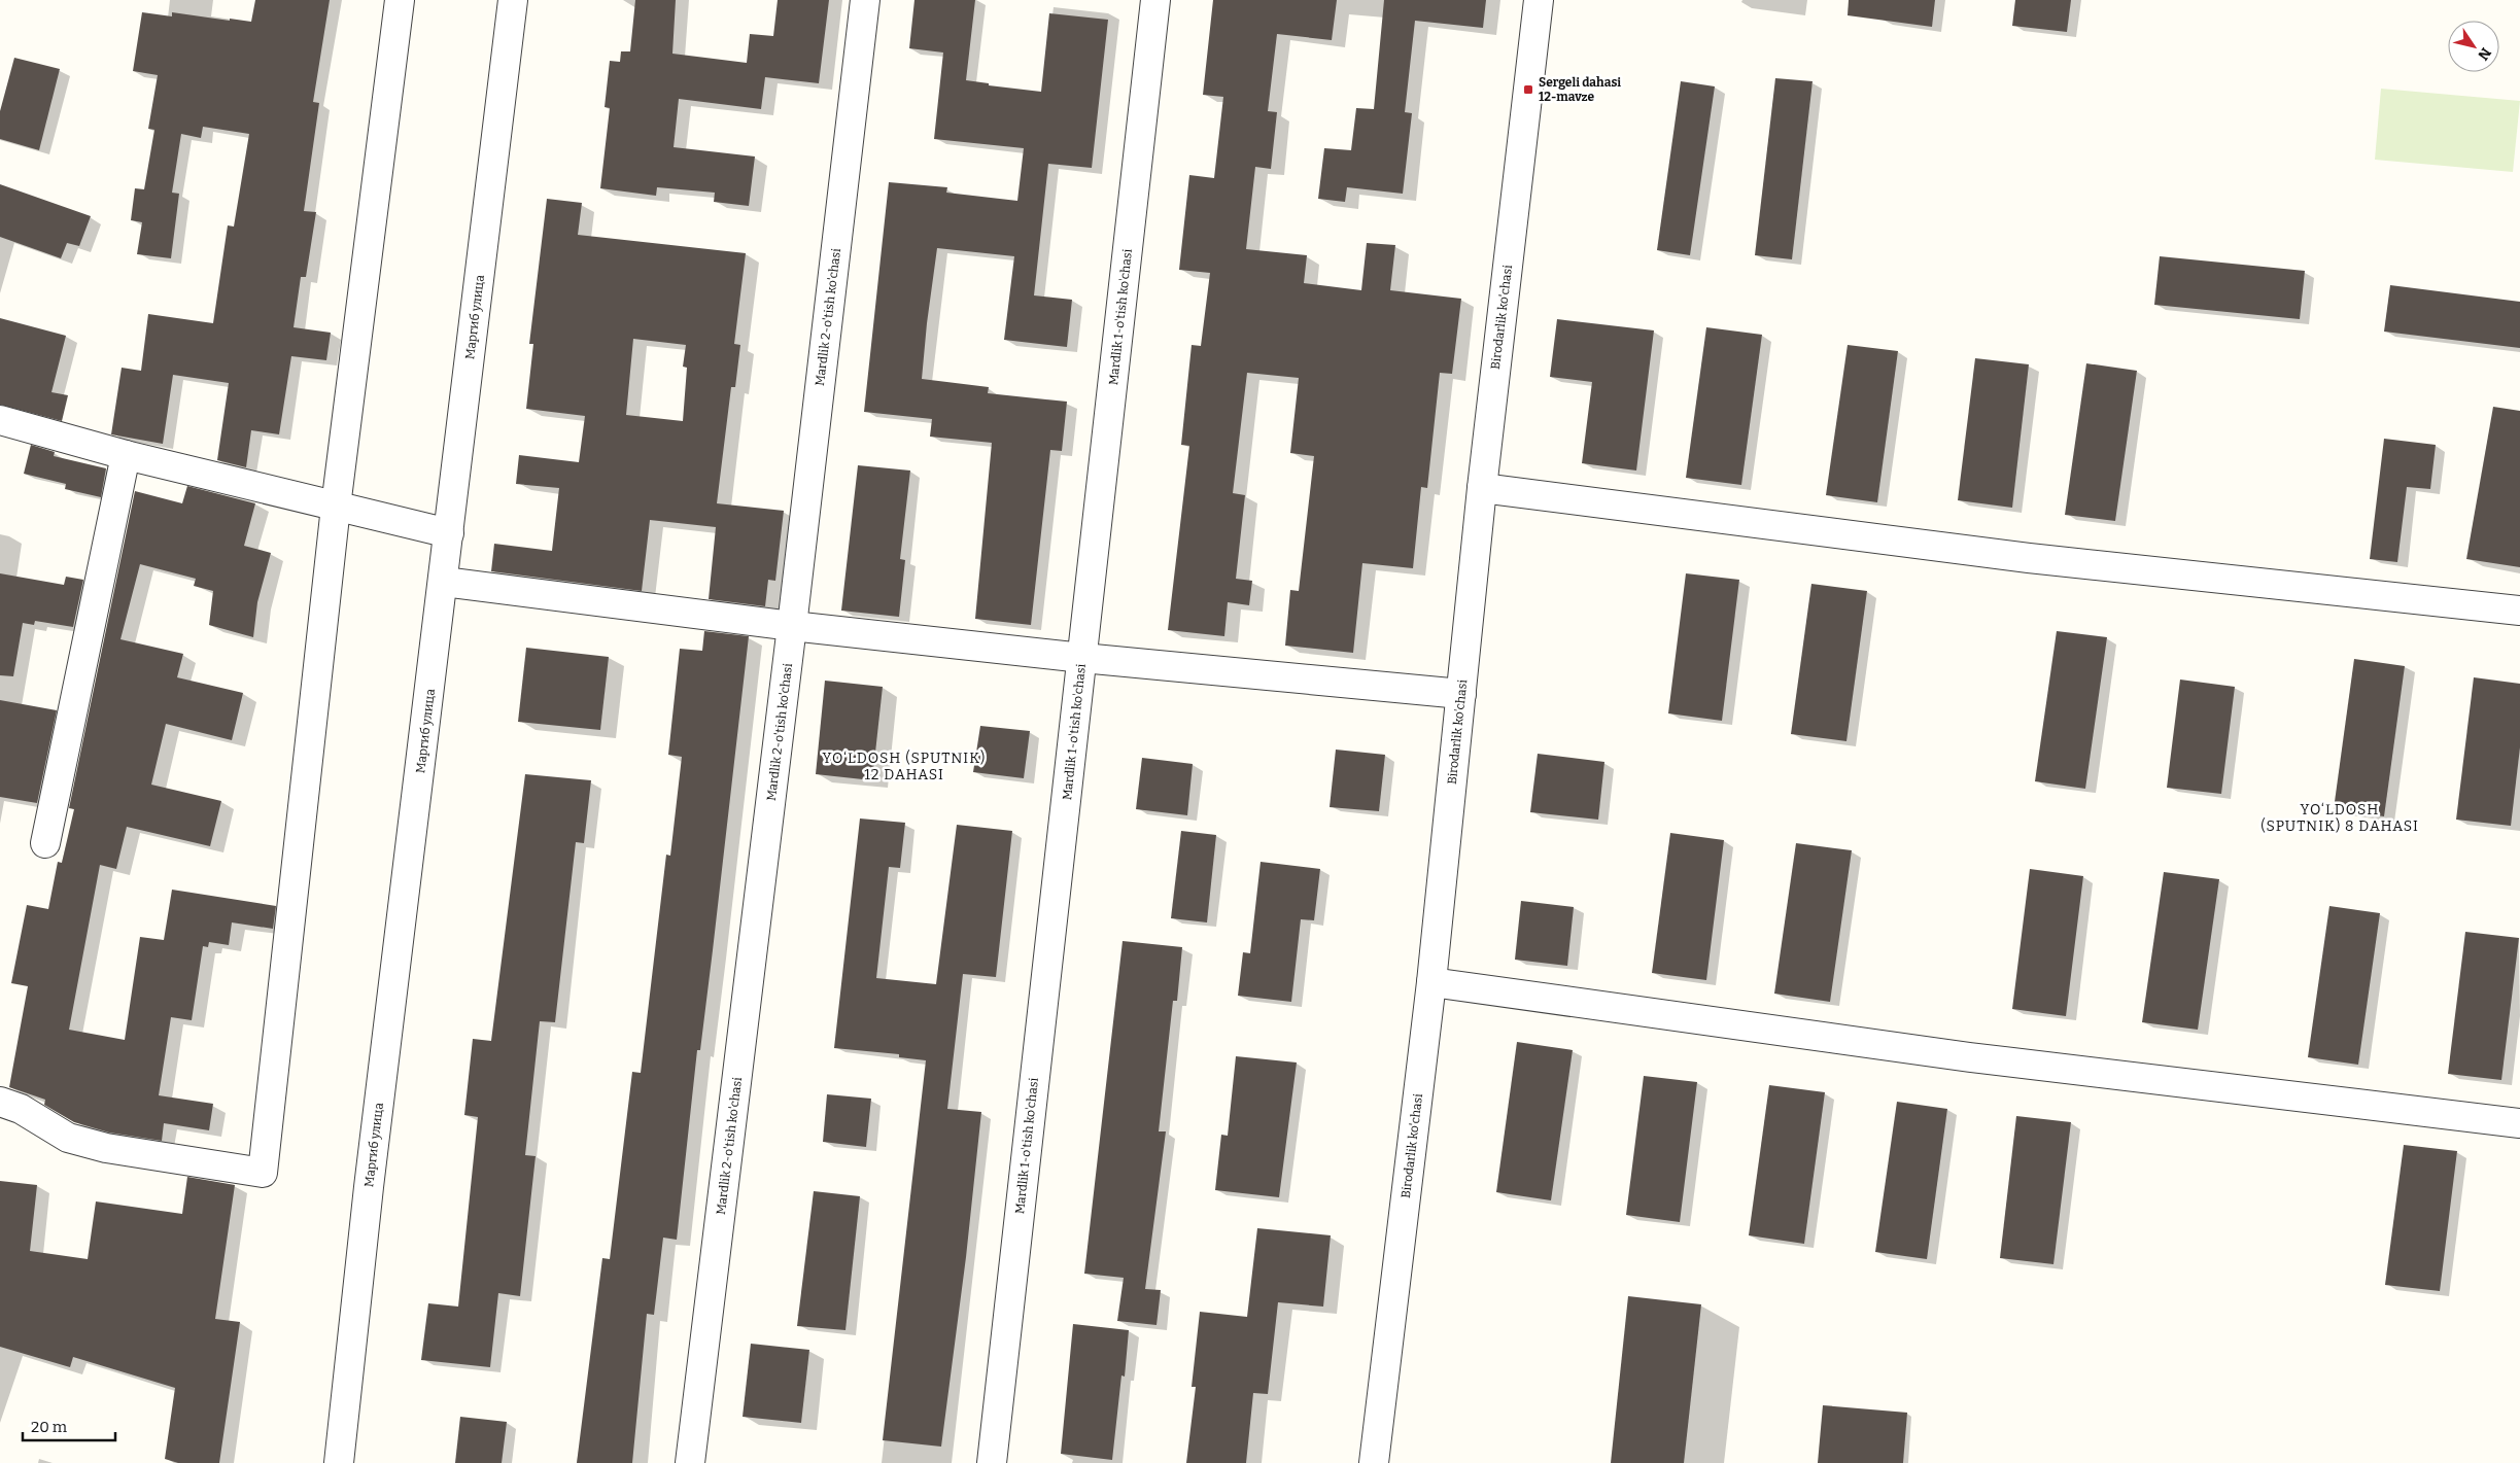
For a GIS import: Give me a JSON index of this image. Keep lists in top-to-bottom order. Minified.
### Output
{"streets":{"street":["Маргиб улица","Mardlik 2-o'tish ko'chasi","Mardlik 1-o'tish ko'chasi","Birodarlik ko'chasi"]},"districts":["YO‘LDOSH (SPUTNIK) 12 DAHASI","YO‘LDOSH (SPUTNIK) 8 DAHASI"],"places":{"transit":["Sergeli dahasi 12-mavze"]},"scale_bar":"20 m","north":"bottom right"}
